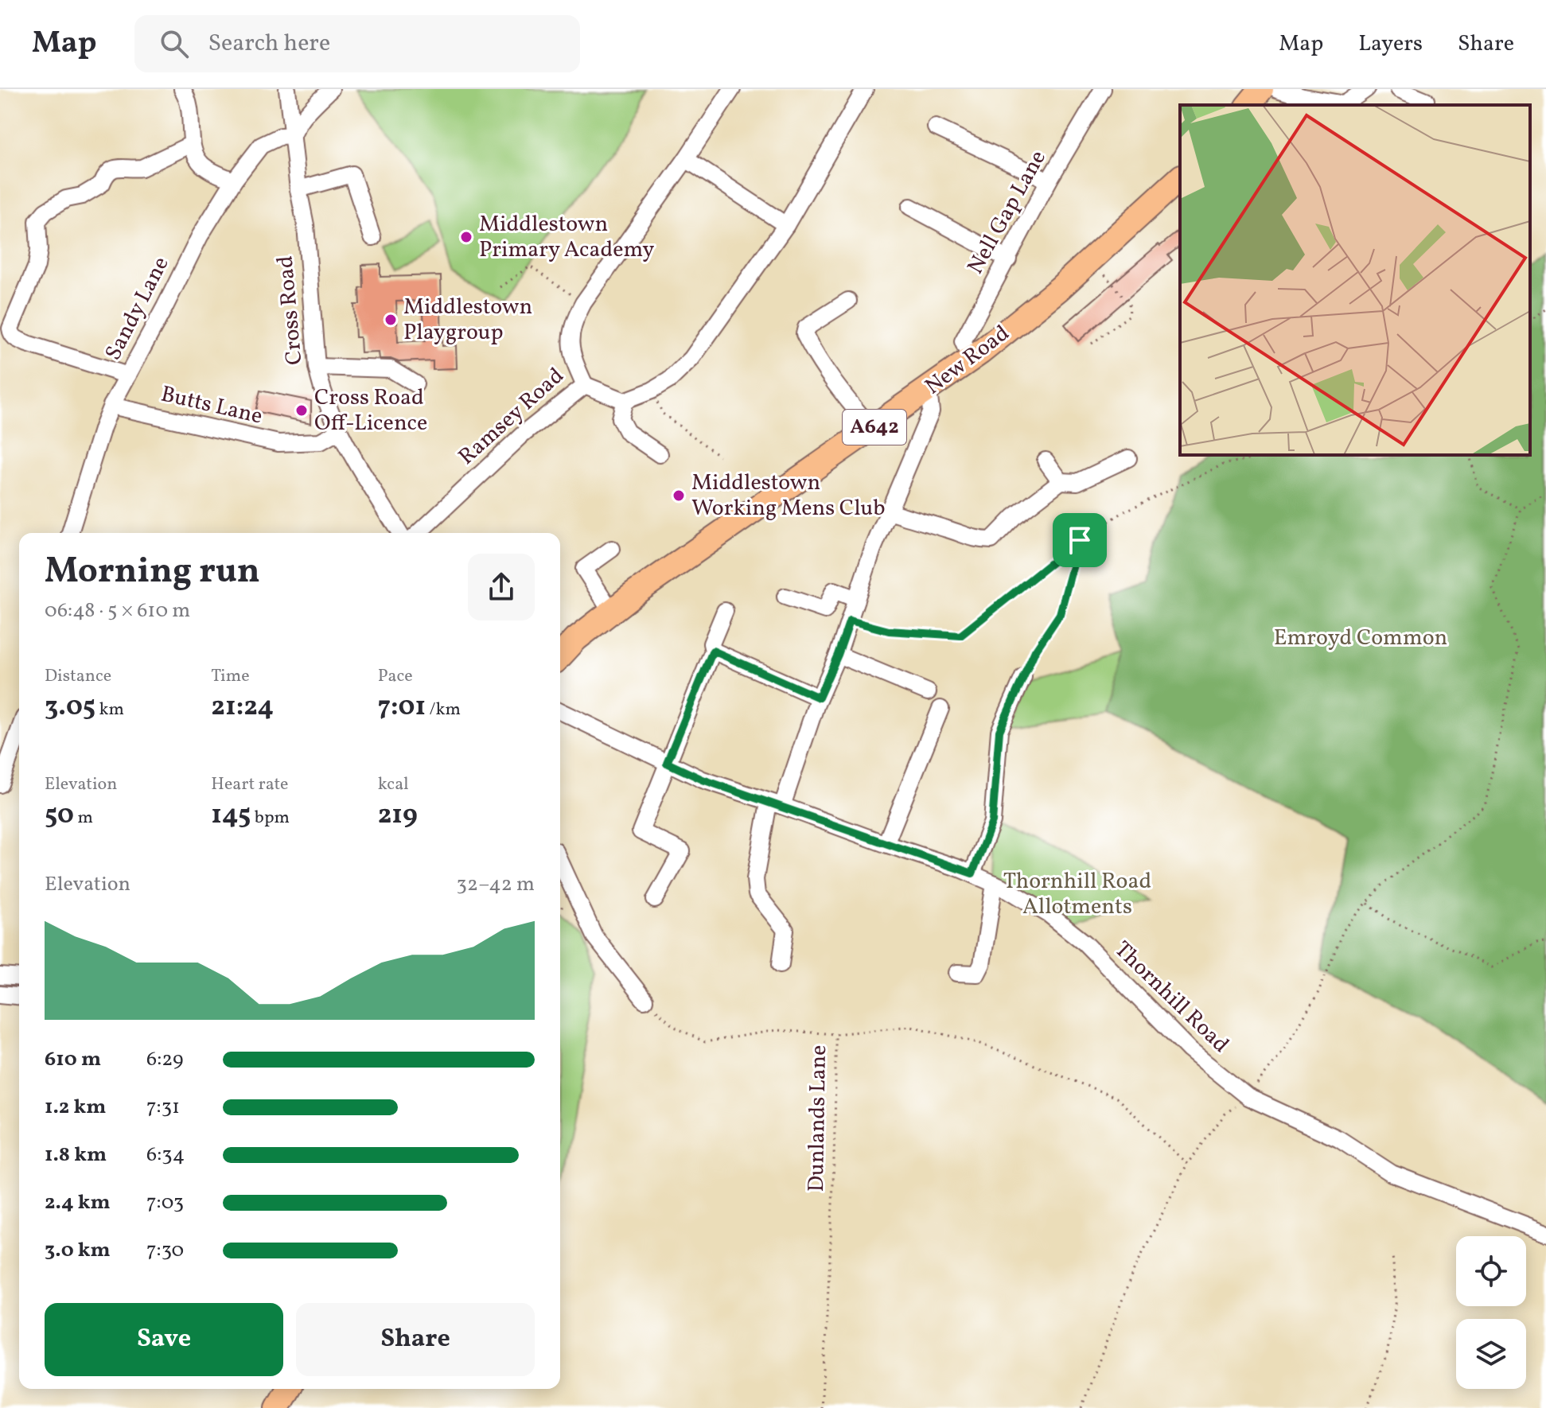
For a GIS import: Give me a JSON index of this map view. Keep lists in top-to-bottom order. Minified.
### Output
{"streets":{"highway":["New Road","A642"],"street":["Nell Gap Lane","Sandy Lane","Cross Road","Butts Lane","Ramsey Road","Thornhill Road"],"path":["Dunlands Lane"]},"crossings":[["Nell Gap Lane","New Road"],["Sandy Lane","Cross Road"],["Sandy Lane","Butts Lane"],["Cross Road","Butts Lane"]],"parks":["Emroyd Common","Thornhill Road Allotments"],"places":["Middlestown Primary Academy","Middlestown Playgroup","Cross Road Off-Licence","Middlestown Working Mens Club"],"page":{"header":"Map","search":"Search here","nav":["Map","Layers","Share"],"heading":["Morning run","06:48 · 5 × 610 m"],"stats":[["Distance","3.05 km"],["Time","21:24"],["Pace","7:01 /km"],["Elevation","50 m"],["Heart rate","145 bpm"],["kcal","219"]],"chart":["Elevation","32–42 m"],"list":[{"name":"610 m","note":"6:29"},{"name":"1.2 km","note":"7:31"},{"name":"1.8 km","note":"6:34"},{"name":"2.4 km","note":"7:03"},{"name":"3.0 km","note":"7:30"}],"buttons":["Save","Share"]}}
